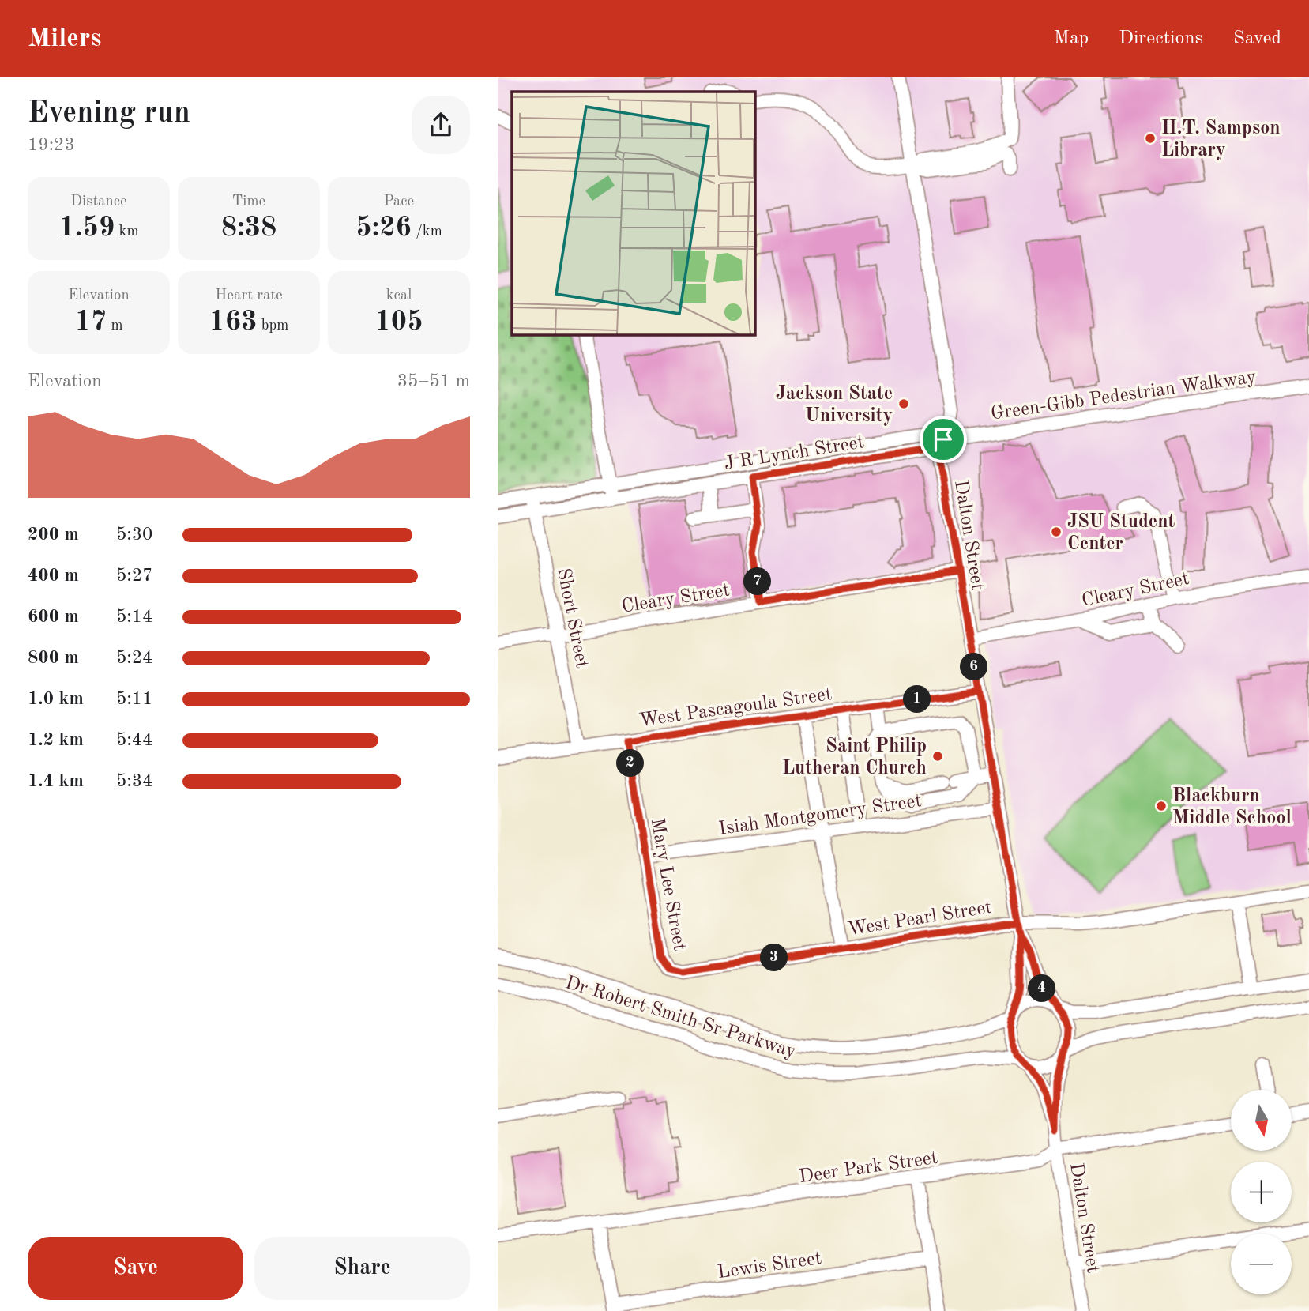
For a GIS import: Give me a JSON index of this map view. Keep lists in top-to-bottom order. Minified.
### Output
{"streets":{"street":["Green-Gibb Pedestrian Walkway","J R Lynch Street","Dalton Street","Cleary Street","Short Street","West Pascagoula Street","Isiah Montgomery Street","Mary Lee Street","West Pearl Street","Dr Robert Smith Sr Parkway","Deer Park Street","Lewis Street"]},"crossings":[["Green-Gibb Pedestrian Walkway","J R Lynch Street"],["Green-Gibb Pedestrian Walkway","Dalton Street"],["J R Lynch Street","Dalton Street"],["J R Lynch Street","Short Street"],["Dalton Street","Cleary Street"],["Dalton Street","West Pascagoula Street"],["Dalton Street","Isiah Montgomery Street"],["Dalton Street","West Pearl Street"],["Dalton Street","Dr Robert Smith Sr Parkway"],["Dalton Street","Deer Park Street"],["Cleary Street","Short Street"],["Short Street","West Pascagoula Street"],["West Pascagoula Street","Mary Lee Street"],["Isiah Montgomery Street","Mary Lee Street"],["Mary Lee Street","West Pearl Street"]],"places":["H.T. Sampson Library","Jackson State University","JSU Student Center","Saint Philip Lutheran Church","Blackburn Middle School"],"north":"bottom","page":{"header":"Milers","nav":["Map","Directions","Saved"],"heading":["Evening run","19:23"],"stats":[["Distance","1.59 km"],["Time","8:38"],["Pace","5:26 /km"],["Elevation","17 m"],["Heart rate","163 bpm"],["kcal","105"]],"chart":["Elevation","35–51 m"],"list":[{"name":"200 m","note":"5:30"},{"name":"400 m","note":"5:27"},{"name":"600 m","note":"5:14"},{"name":"800 m","note":"5:24"},{"name":"1.0 km","note":"5:11"},{"name":"1.2 km","note":"5:44"},{"name":"1.4 km","note":"5:34"}],"pins":["7","6","1","2","3","4"],"map_buttons":["+","−"],"buttons":["Save","Share"]}}
